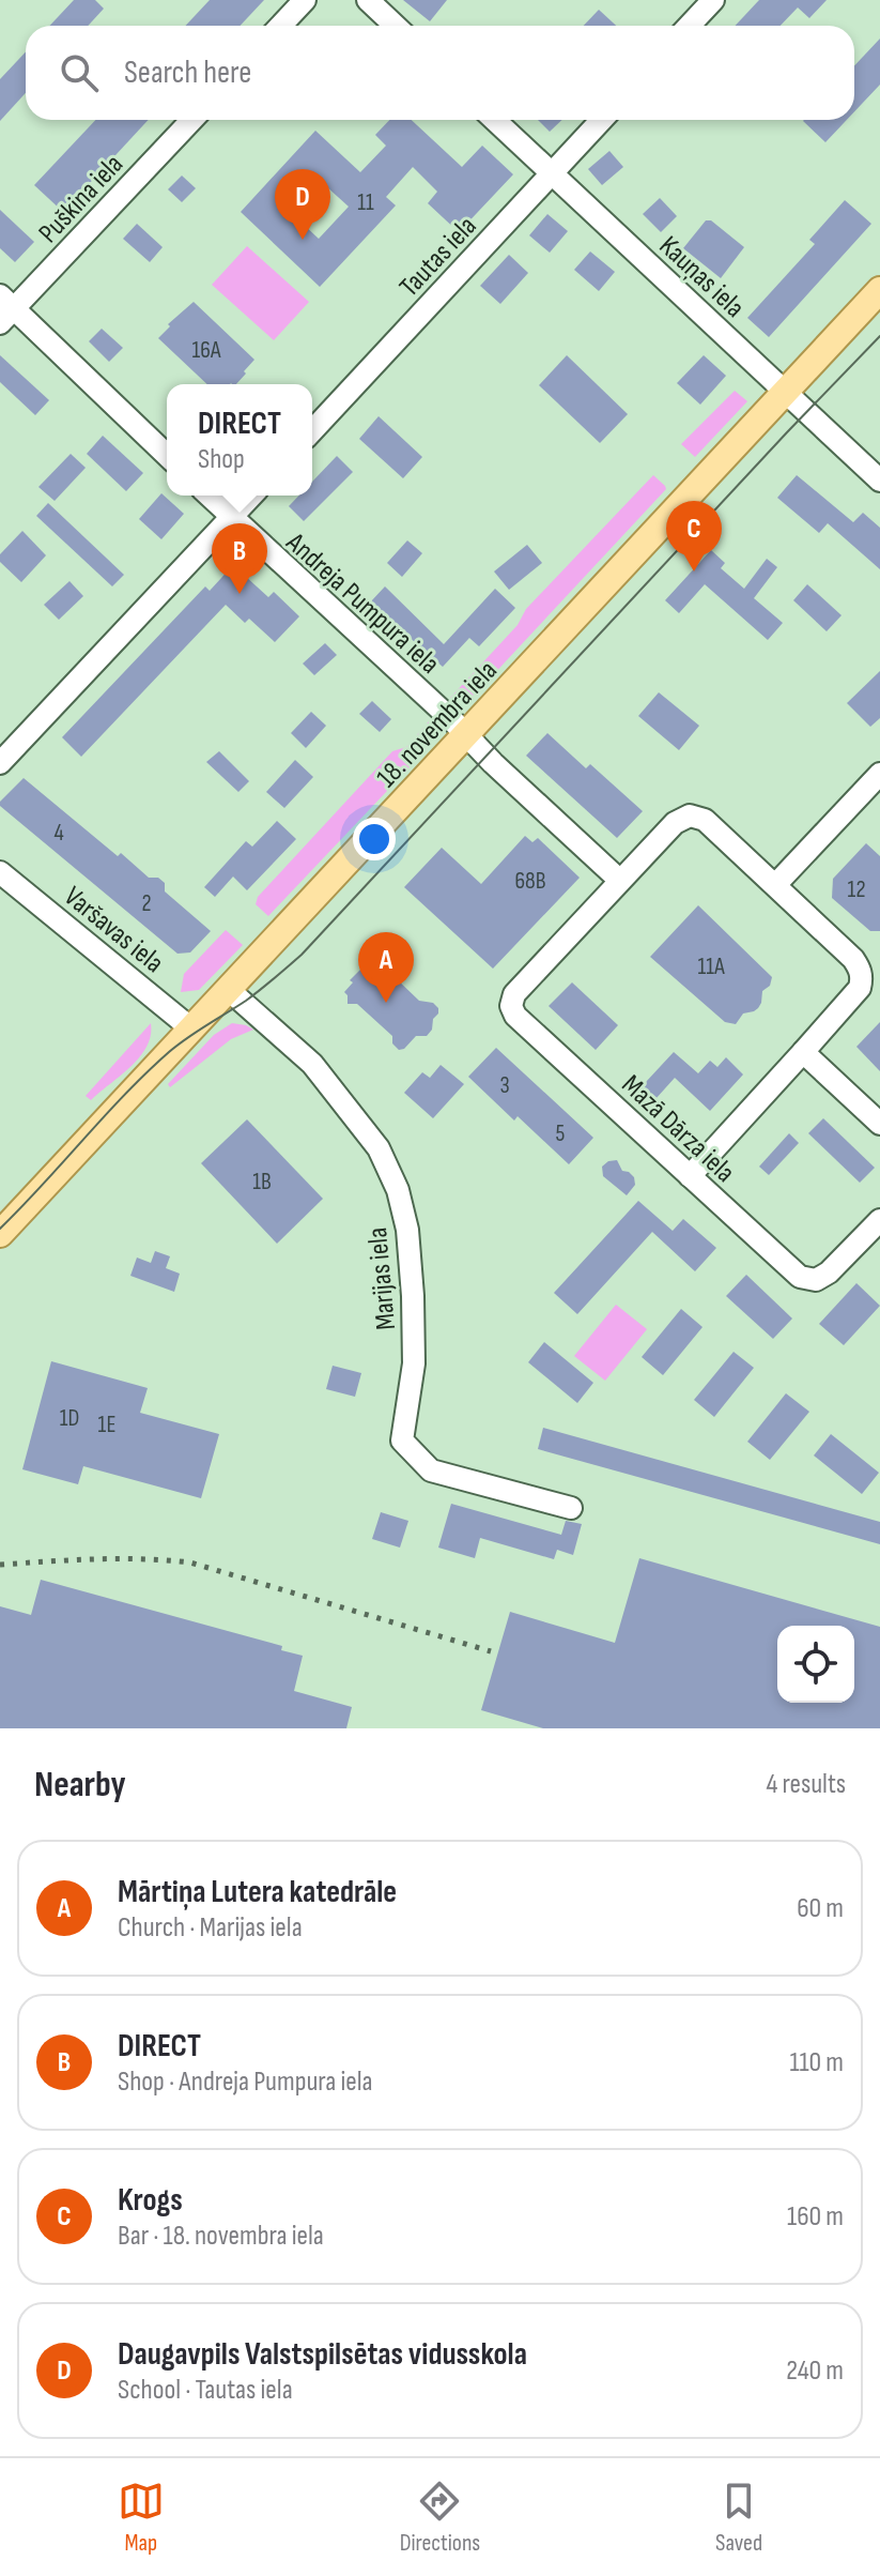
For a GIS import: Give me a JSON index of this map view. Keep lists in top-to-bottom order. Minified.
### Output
{"streets":{"main road":["18. novembra iela"],"street":["Puškina iela","Tautas iela","Kauņas iela","Andreja Pumpura iela","Varšavas iela","Mazā Dārza iela","Marijas iela"]},"crossings":[["Tautas iela","Kauņas iela"],["Kauņas iela","18. novembra iela"],["Andreja Pumpura iela","18. novembra iela"],["Andreja Pumpura iela","Mazā Dārza iela"],["18. novembra iela","Varšavas iela"],["18. novembra iela","Marijas iela"]],"house_numbers":["11","16A","4","68B","12","2","11A","3","5","1B","1D","1E"],"page":{"search":"Search here","pins":["D","C","B","A"],"popup":["DIRECT","Shop"],"heading":["Nearby","4 results"],"list":[{"mark":"A","name":"Mārtiņa Lutera katedrāle","note":"Church · Marijas iela","value":"60 m"},{"mark":"B","name":"DIRECT","note":"Shop · Andreja Pumpura iela","value":"110 m"},{"mark":"C","name":"Krogs","note":"Bar · 18. novembra iela","value":"160 m"},{"mark":"D","name":"Daugavpils Valstspilsētas vidusskola","note":"School · Tautas iela","value":"240 m"}],"nav":["Map","Directions","Saved"]}}
